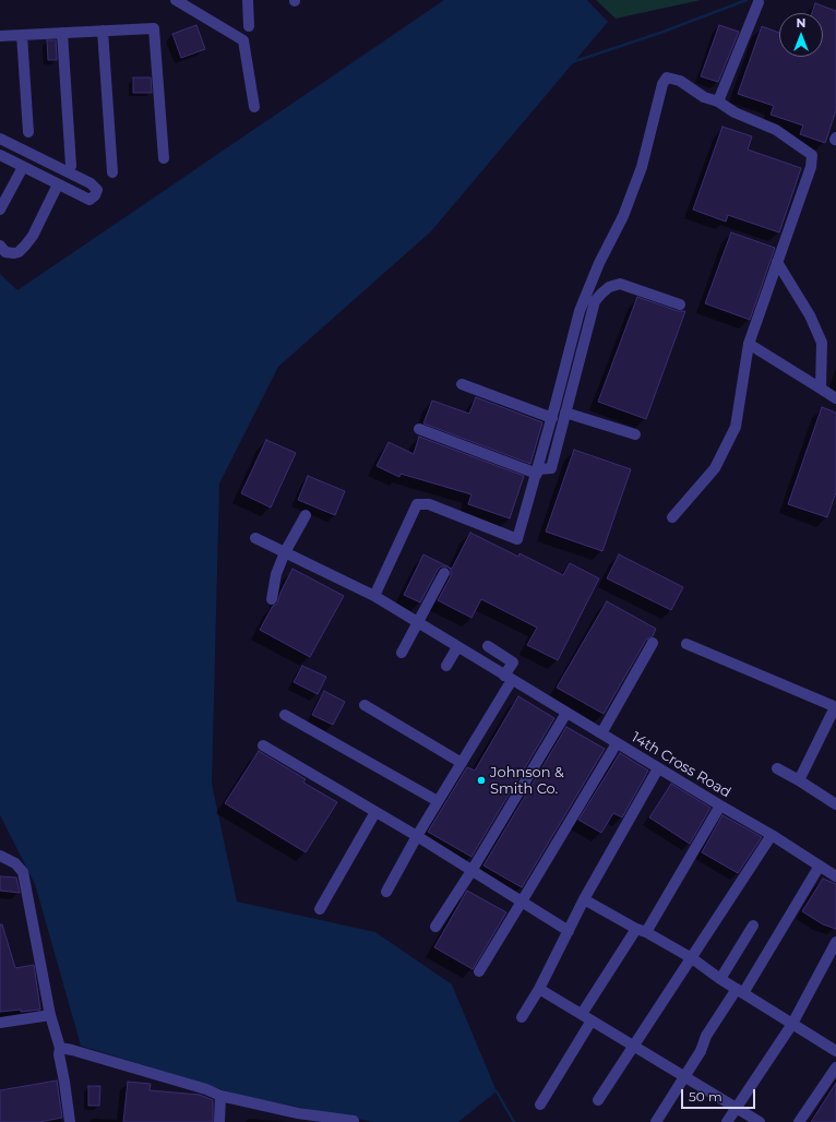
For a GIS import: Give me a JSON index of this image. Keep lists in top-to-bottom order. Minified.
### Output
{"streets":{"street":["14th Cross Road"]},"places":["Johnson & Smith Co."],"scale_bar":"50 m","north":"top"}
